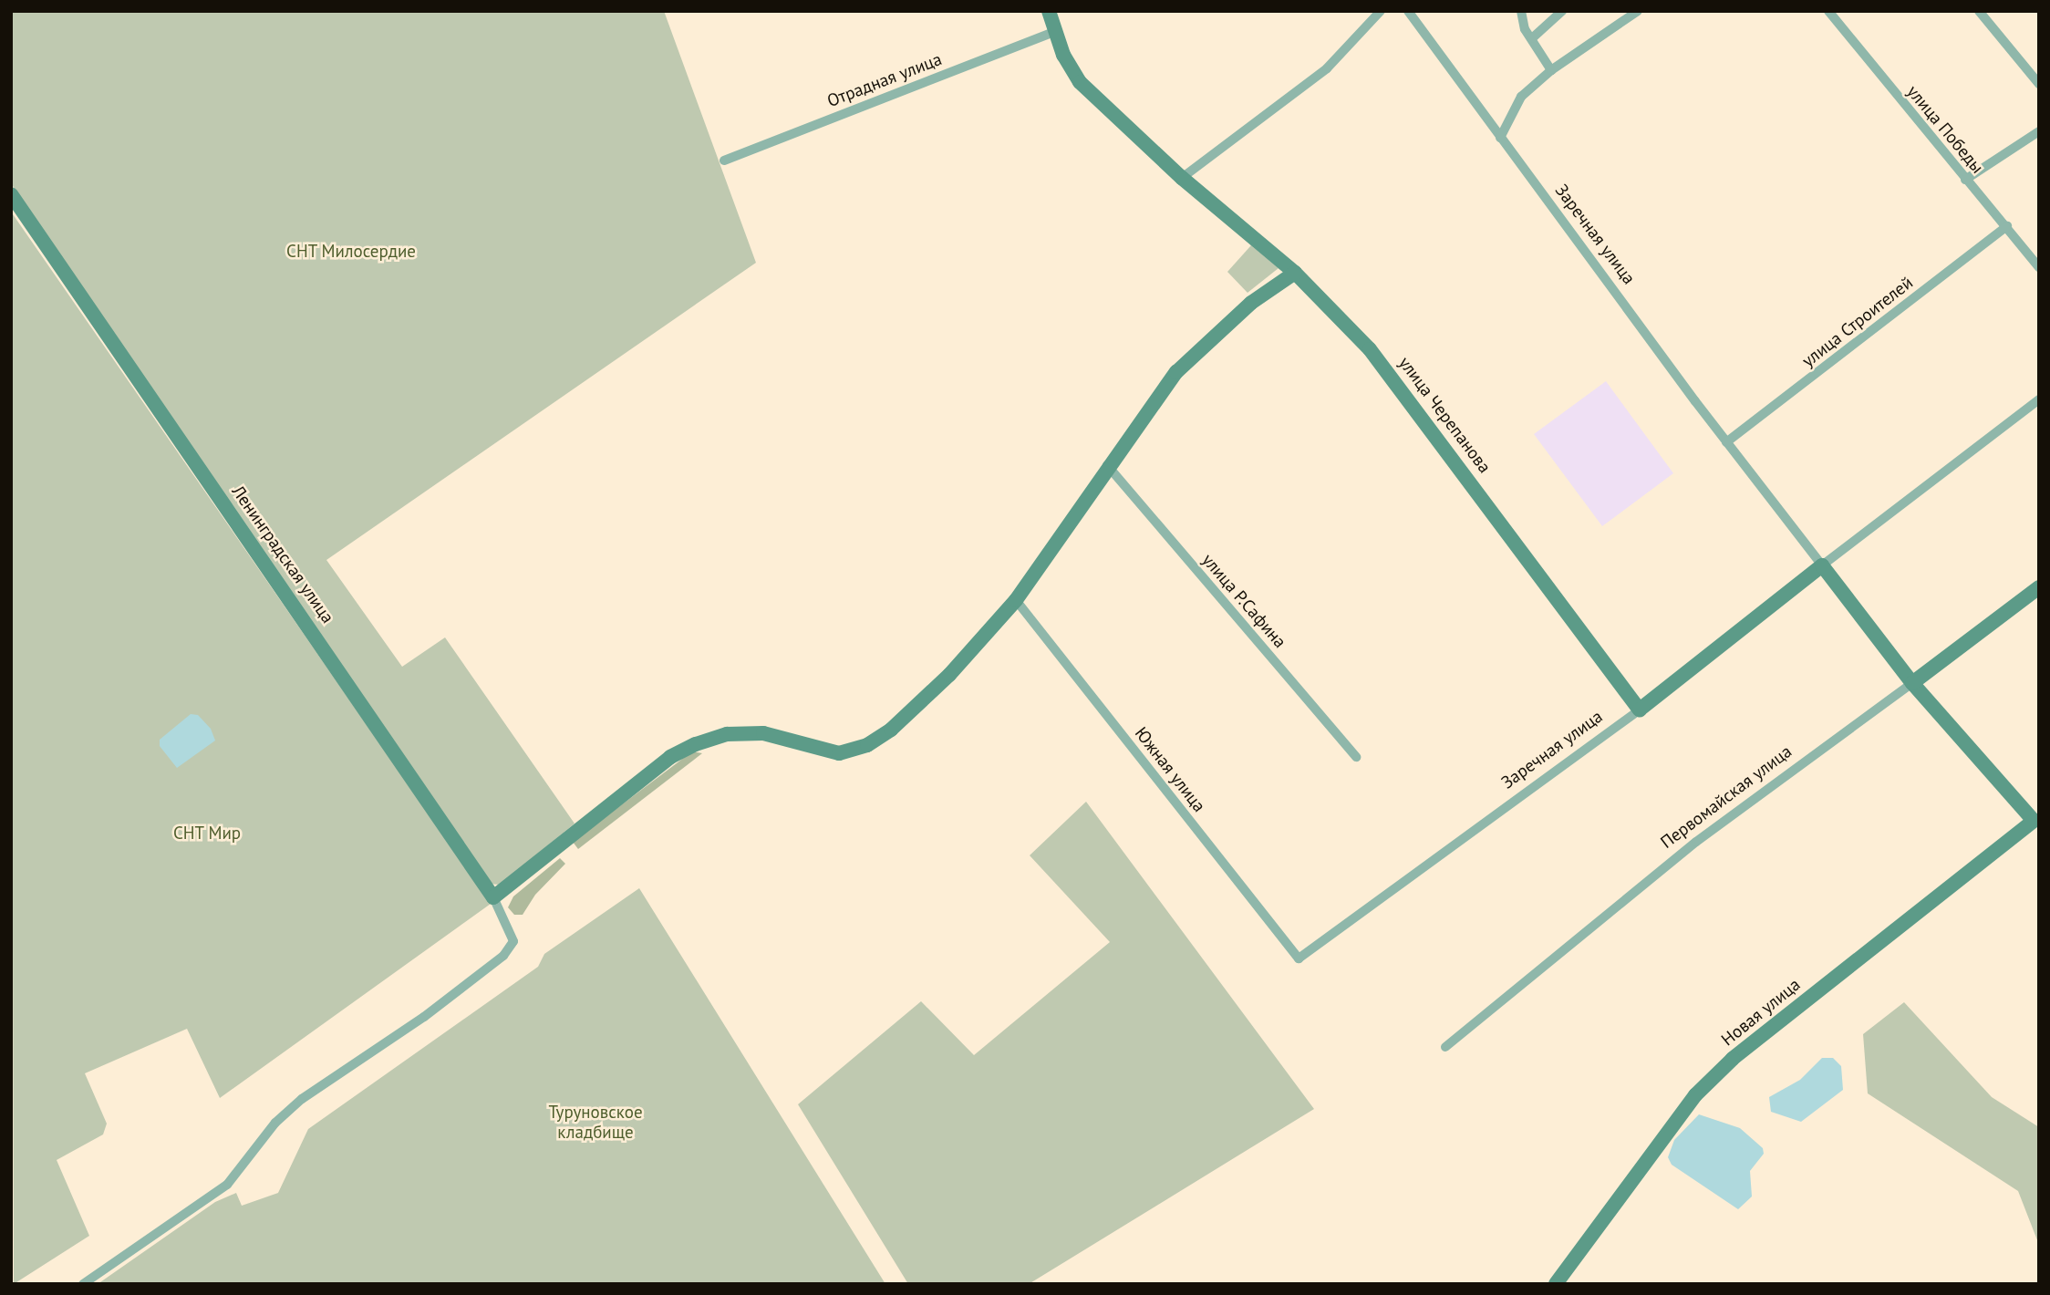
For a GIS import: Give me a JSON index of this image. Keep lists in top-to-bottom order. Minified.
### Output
{"streets":{"street":["Отрадная улица","улица Победы","Заречная улица","улица Строителей","улица Черепанова","Ленинградская улица","улица Р.Сафина","Южная улица","Первомайская улица","Новая улица"]},"crossings":[["Отрадная улица","улица Черепанова"],["улица Победы","улица Строителей"],["Заречная улица","улица Строителей"],["Заречная улица","улица Черепанова"],["Заречная улица","Южная улица"],["Заречная улица","Первомайская улица"],["Заречная улица","Новая улица"]],"parks":["СНТ Милосердие","СНТ Мир","Туруновское кладбище"]}
